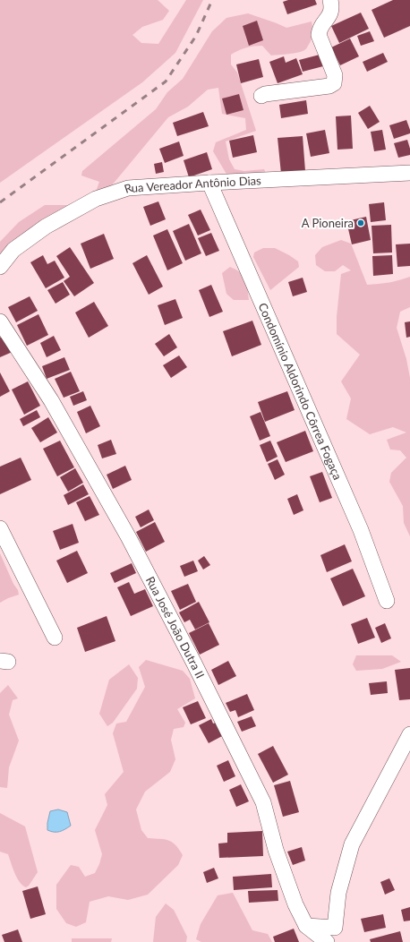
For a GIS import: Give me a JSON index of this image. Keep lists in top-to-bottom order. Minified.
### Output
{"streets":{"street":["Rua Vereador Antônio Dias","Condomínio Aldorindo Côrrea Fogaça","Rua José João Dutra II"]},"crossings":[["Rua Vereador Antônio Dias","Condomínio Aldorindo Côrrea Fogaça"]],"places":["A Pioneira"]}
